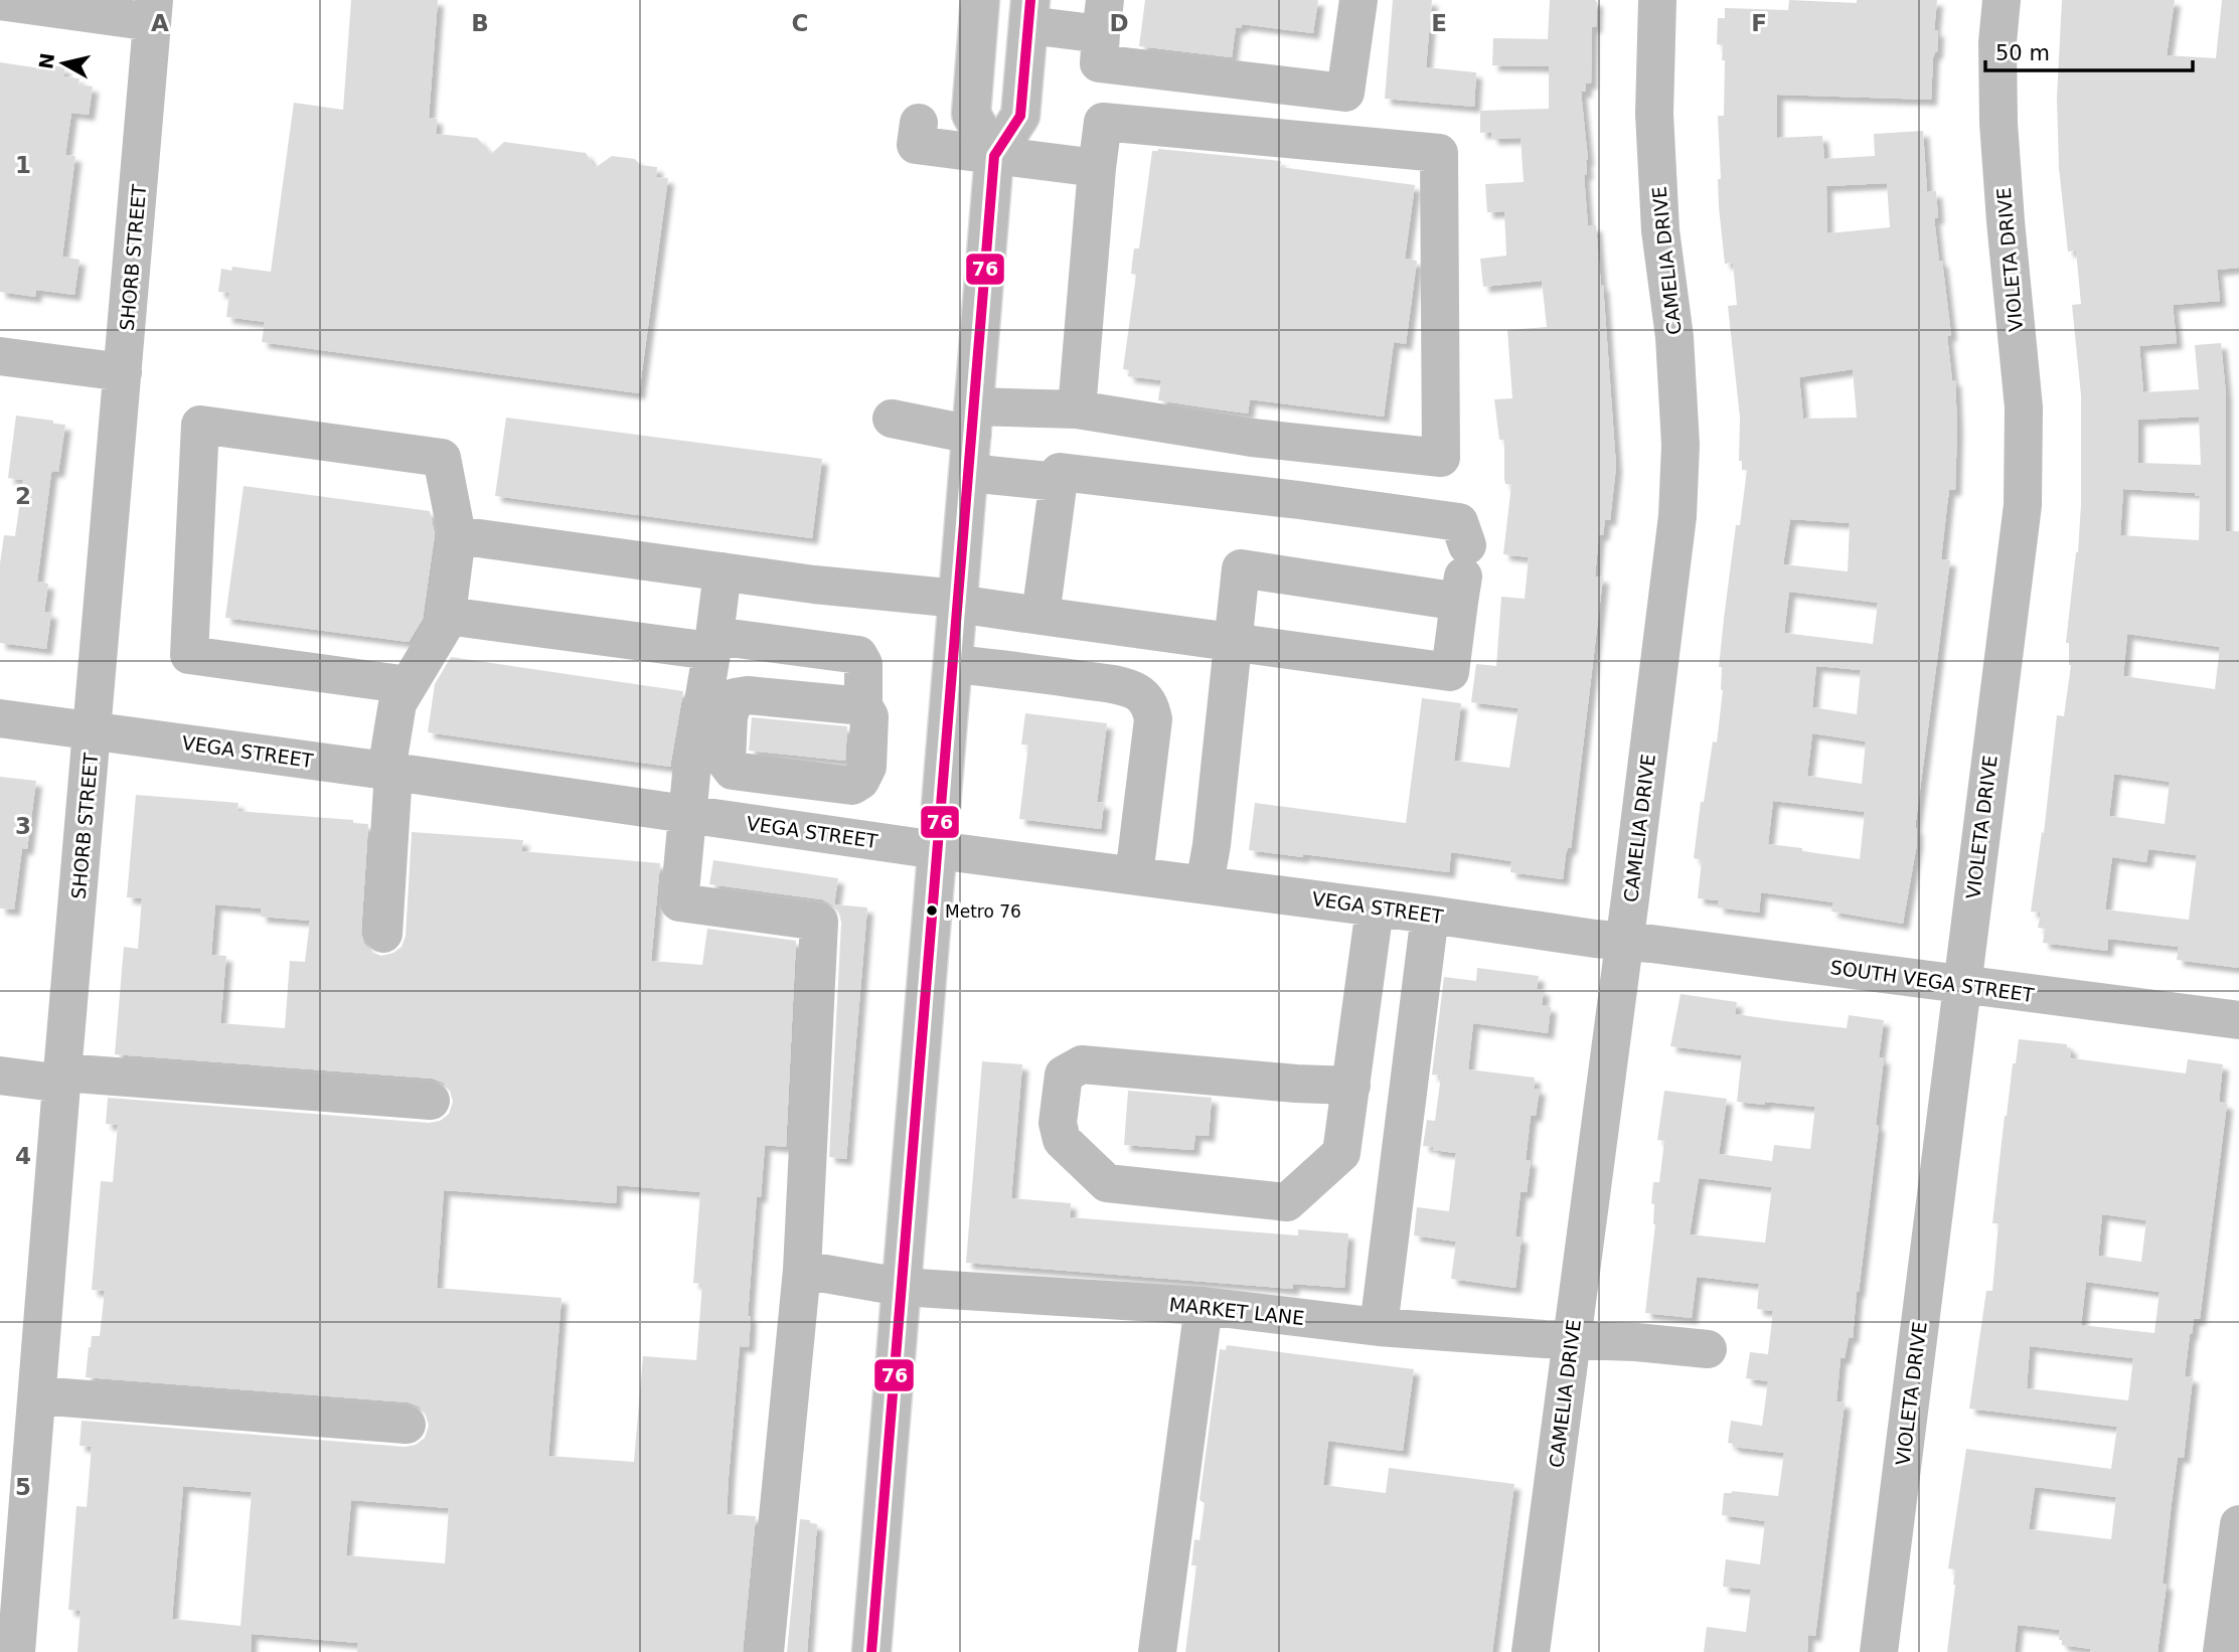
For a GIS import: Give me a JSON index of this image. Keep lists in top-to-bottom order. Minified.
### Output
{"streets":{"street":["SHORB STREET","VIOLETA DRIVE","CAMELIA DRIVE","VEGA STREET","SOUTH VEGA STREET","MARKET LANE"]},"crossings":[["SHORB STREET","VEGA STREET"],["VIOLETA DRIVE","SOUTH VEGA STREET"],["CAMELIA DRIVE","VEGA STREET"],["CAMELIA DRIVE","SOUTH VEGA STREET"],["CAMELIA DRIVE","MARKET LANE"],["VEGA STREET","SOUTH VEGA STREET"]],"places":["Metro 76"],"lines":["transit line 76"],"scale_bar":"50 m","north":"left","grid":{"columns":["A","B","C","D","E","F"],"rows":["1","2","3","4","5"]}}
